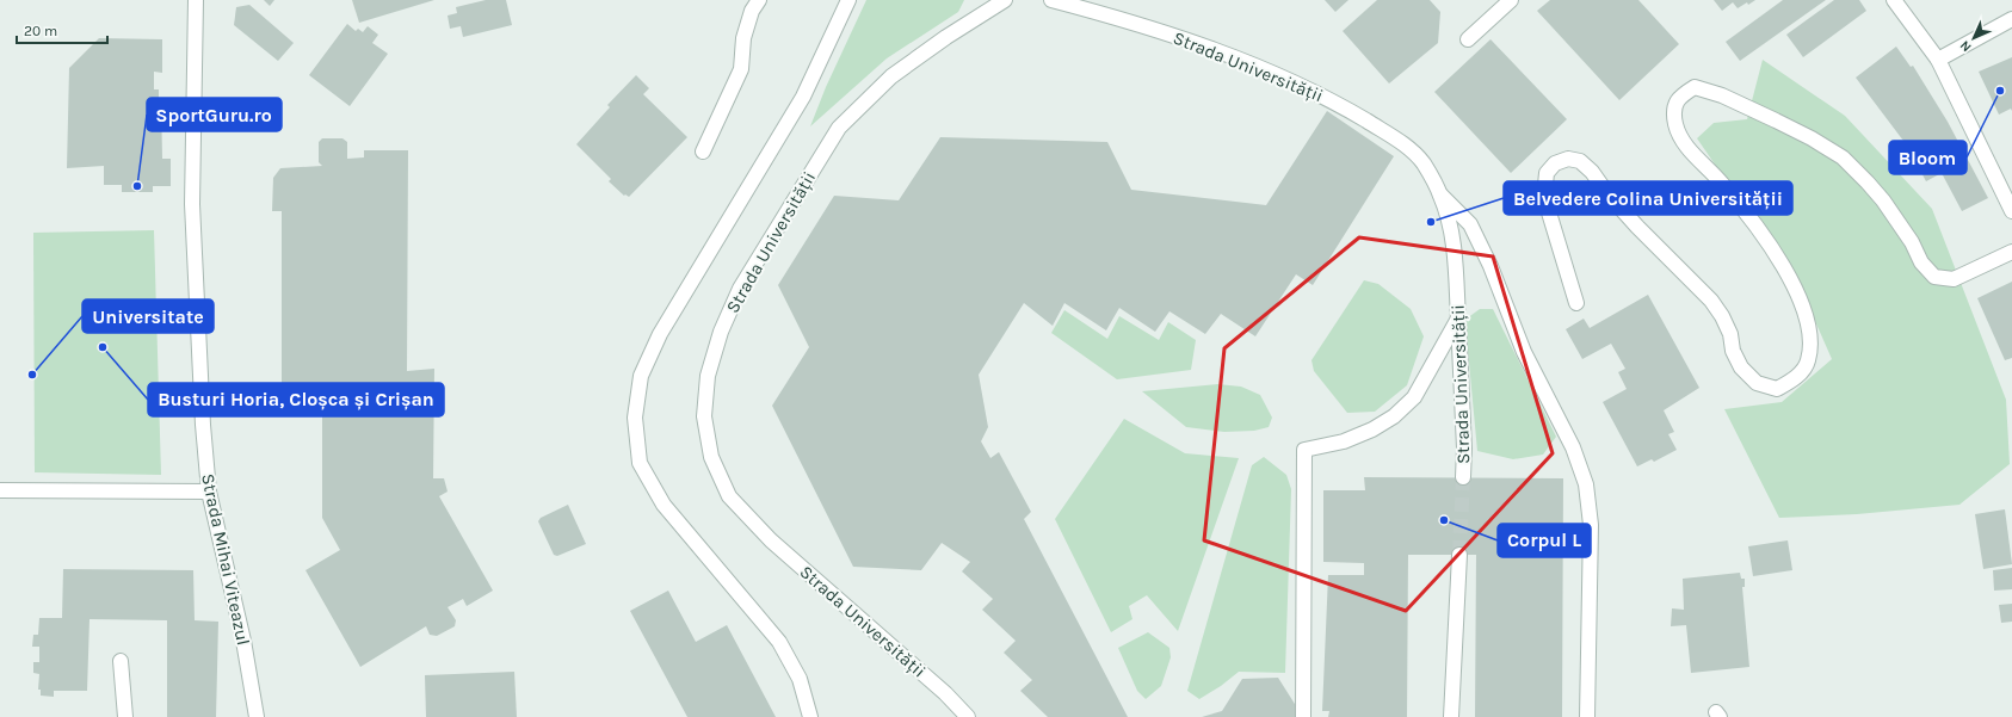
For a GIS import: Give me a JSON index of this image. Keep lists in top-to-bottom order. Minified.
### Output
{"streets":{"street":["Strada Universității","Strada Mihai Viteazul"]},"places":["Bloom","SportGuru.ro","Belvedere Colina Universității","Busturi Horia, Cloșca și Crișan","Universitate","Corpul L"],"scale_bar":"20 m","north":"bottom left"}
